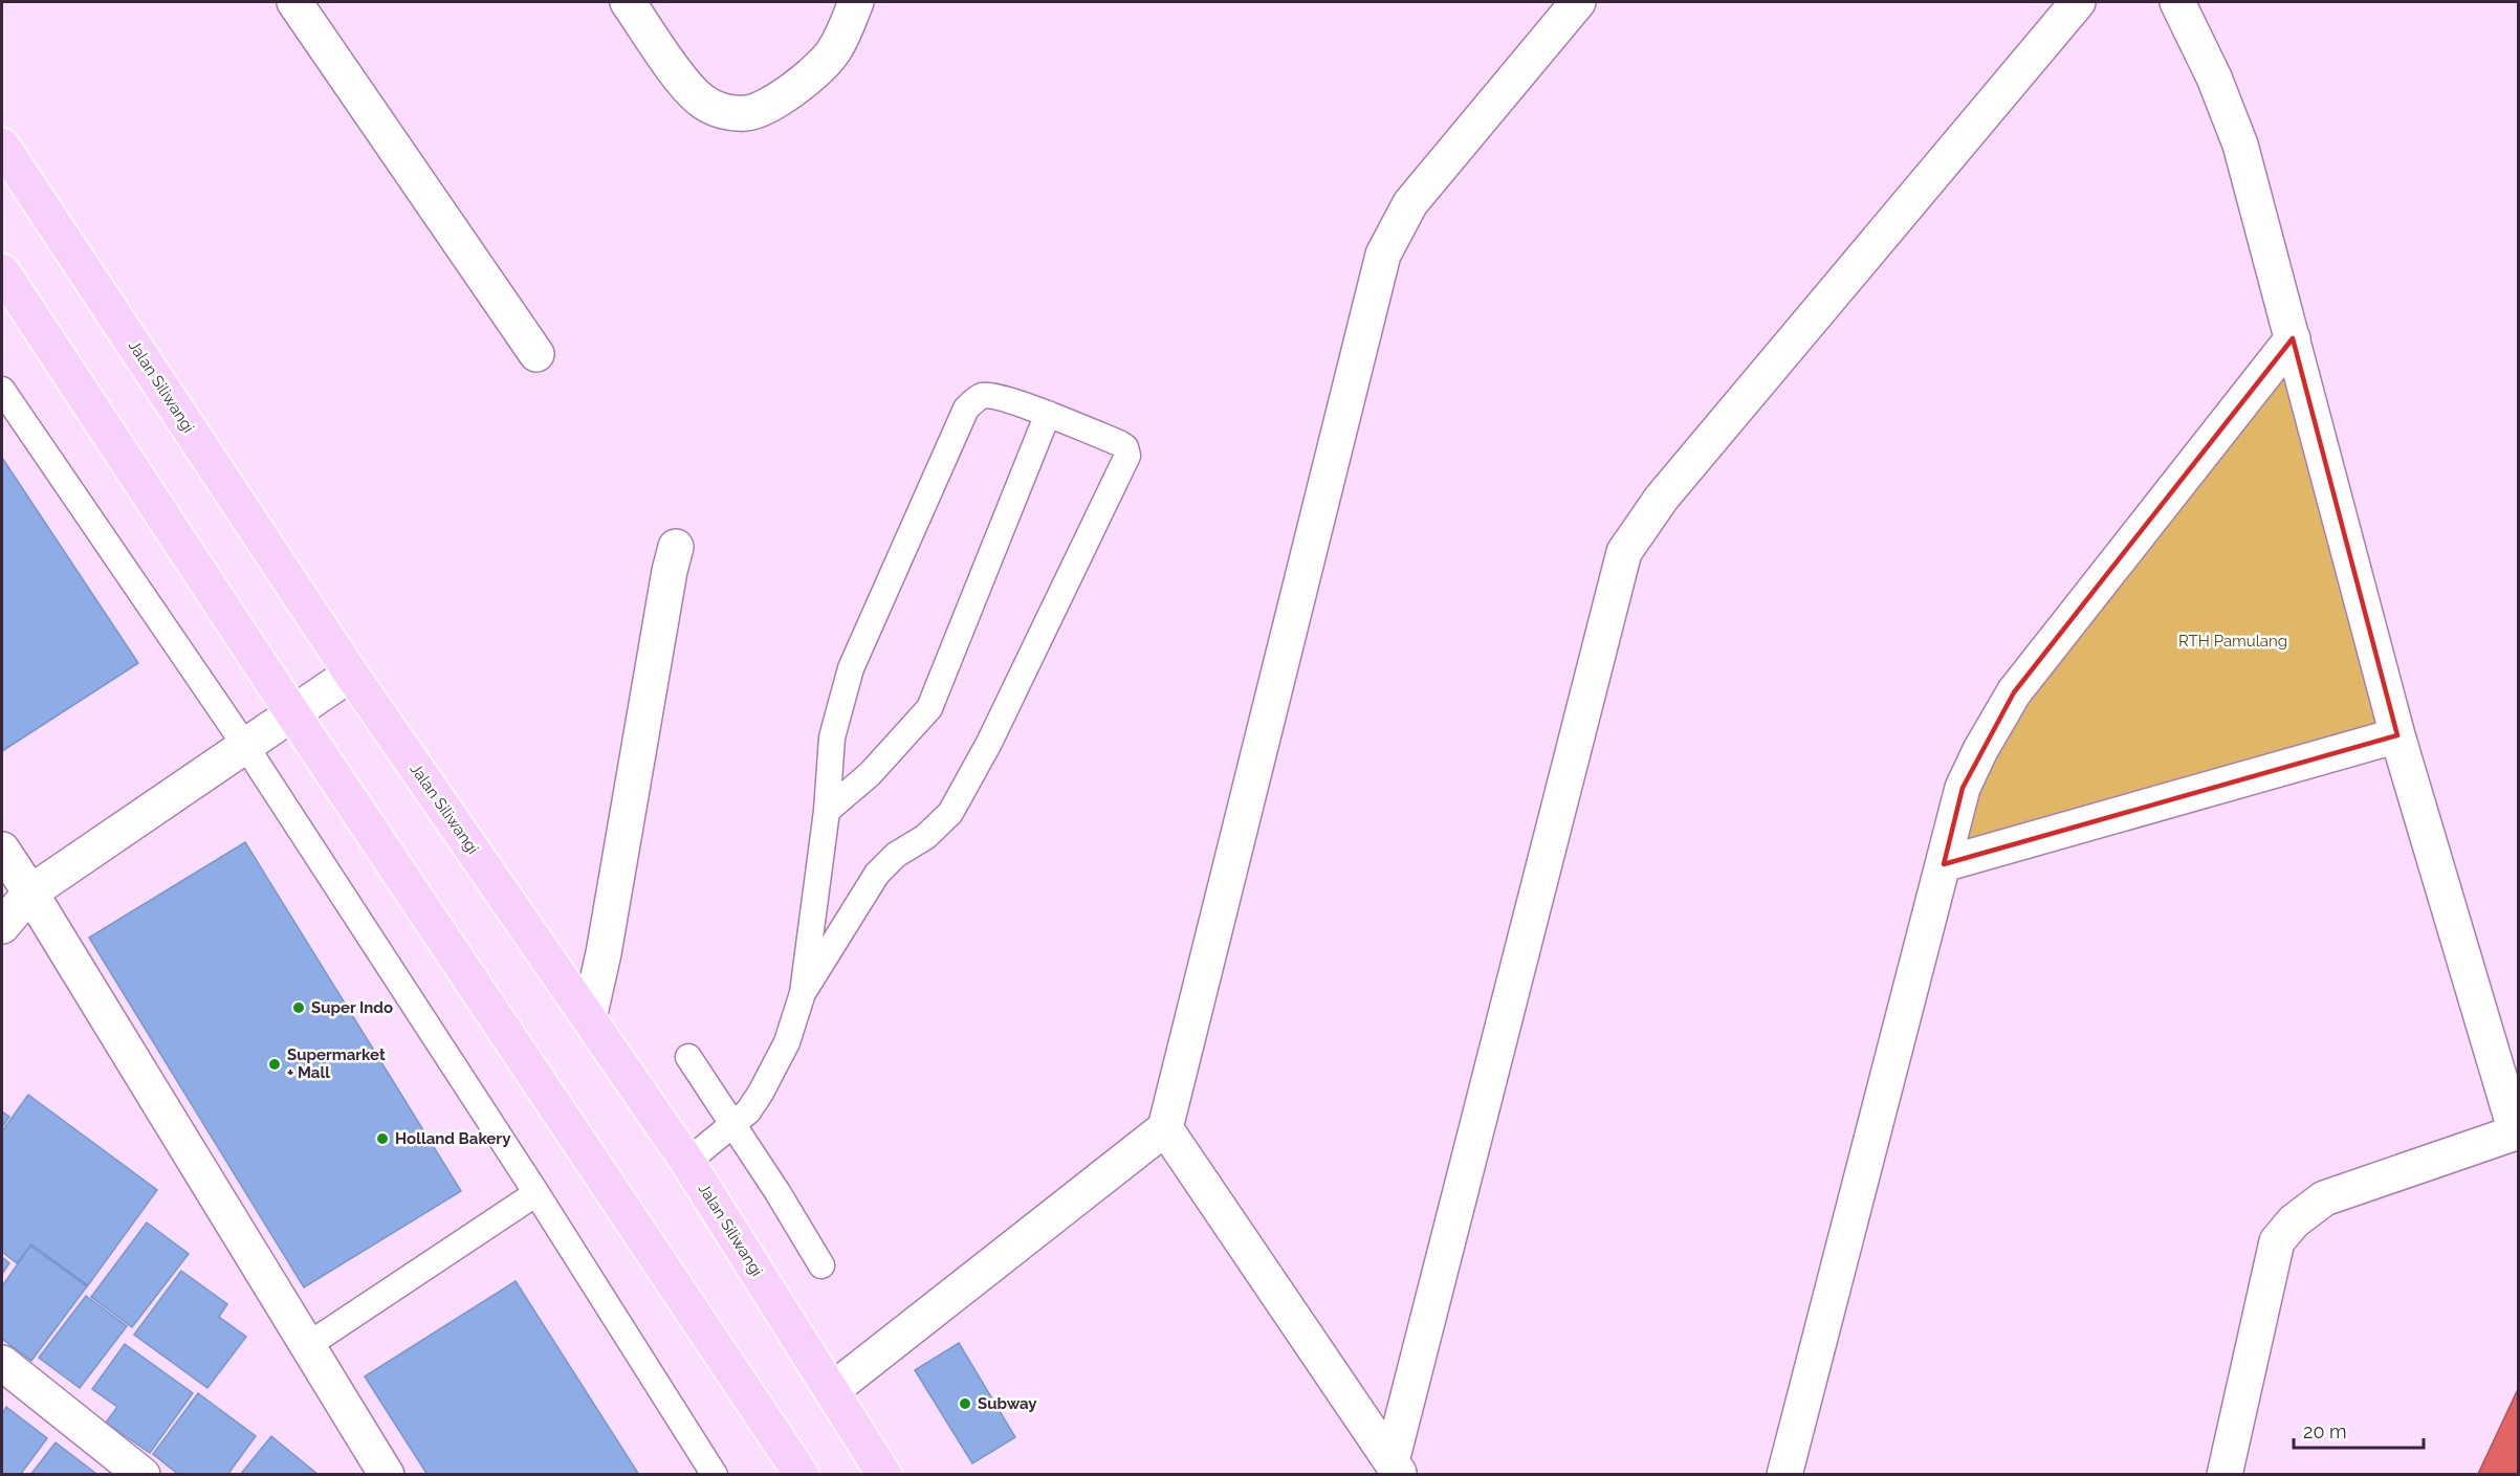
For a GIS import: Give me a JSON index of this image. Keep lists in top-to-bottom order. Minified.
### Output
{"streets":{"main road":["Jalan Siliwangi"]},"parks":["RTH Pamulang"],"places":["Super Indo","Supermarket + Mall","Holland Bakery","Subway"],"scale_bar":"20 m"}
